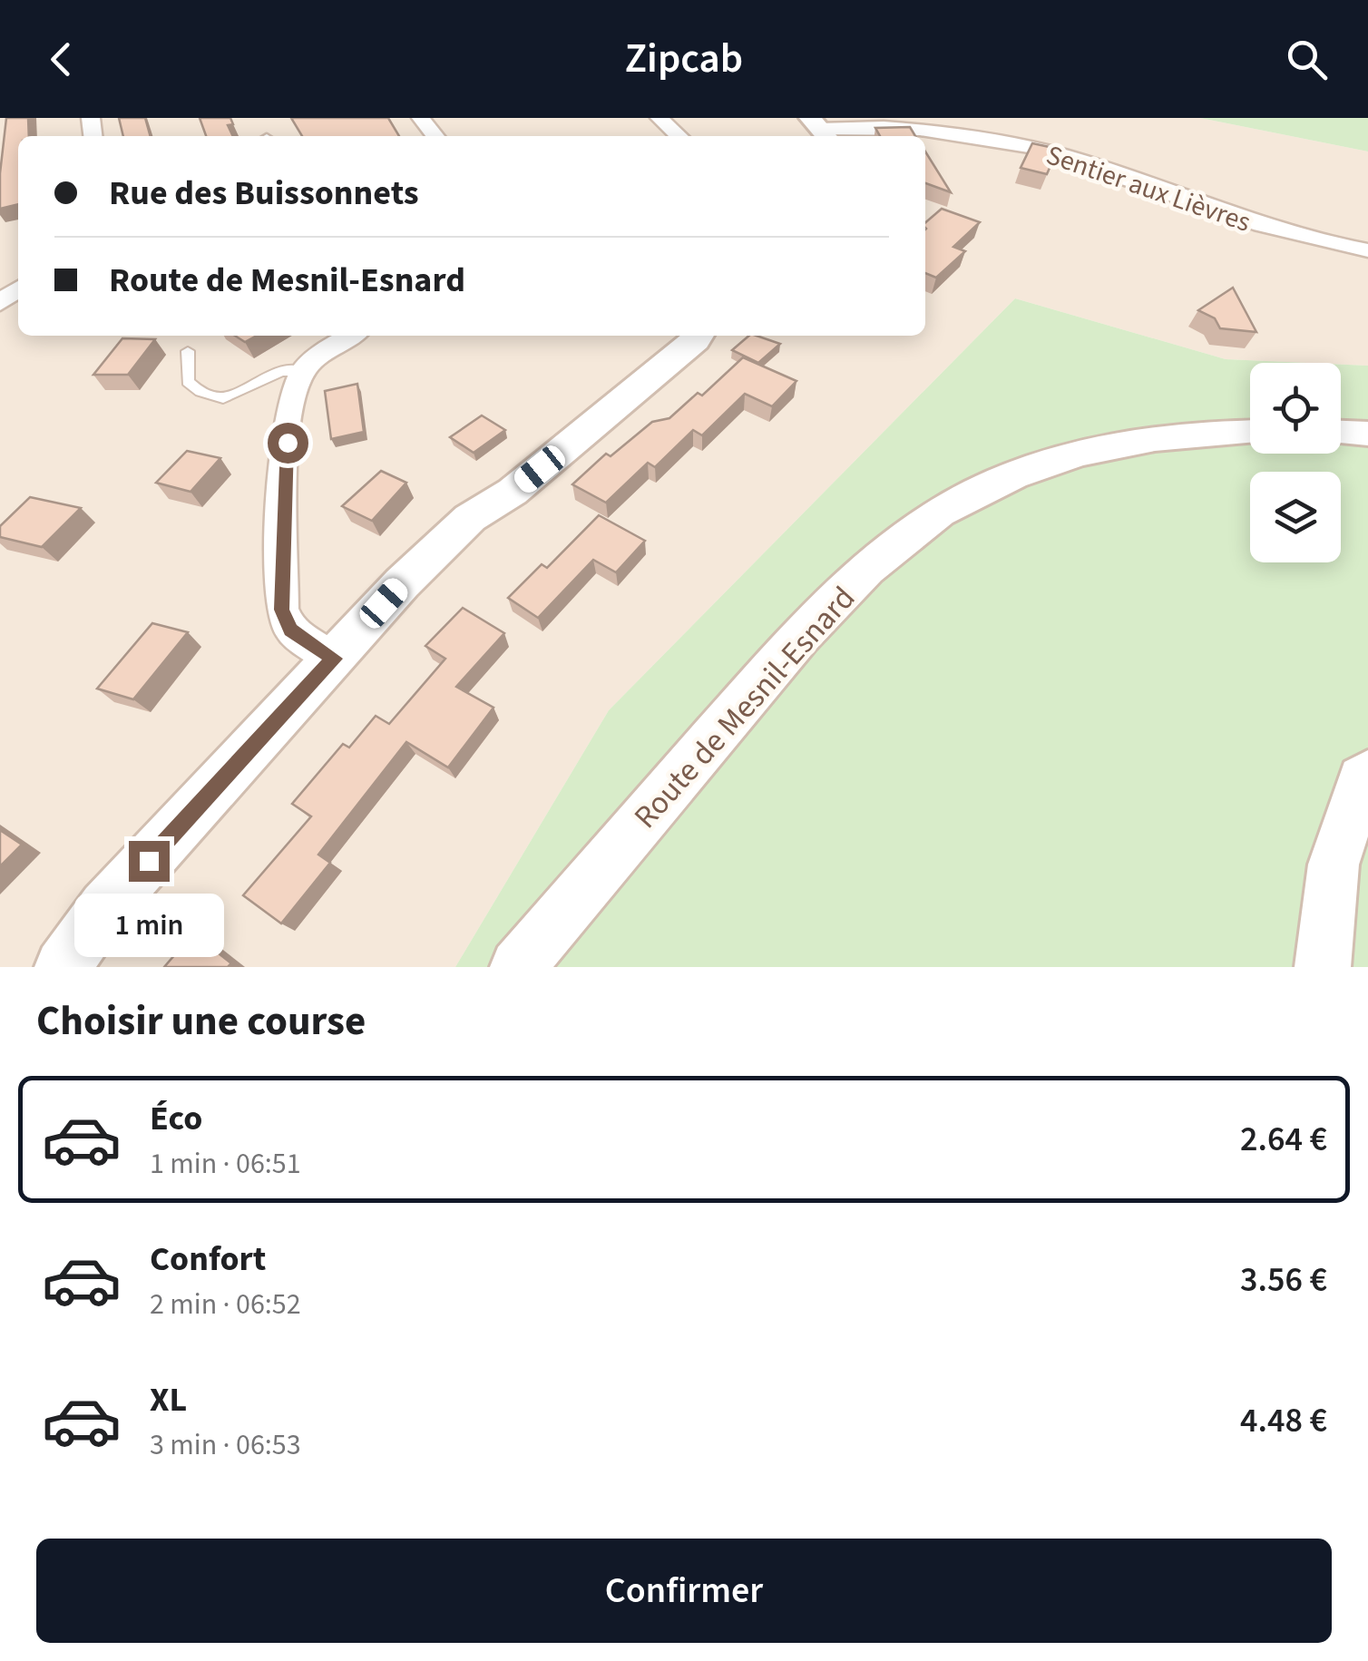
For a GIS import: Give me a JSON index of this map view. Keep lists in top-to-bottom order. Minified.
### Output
{"streets":{"street":["Sentier aux Lièvres","Route de Mesnil-Esnard"]},"page":{"header":"Zipcab","banner":["Rue des Buissonnets","Route de Mesnil-Esnard"],"bubble":"1 min","heading":"Choisir une course","list":[{"name":"Éco","note":"1 min · 06:51","value":"2.64 €"},{"name":"Confort","note":"2 min · 06:52","value":"3.56 €"},{"name":"XL","note":"3 min · 06:53","value":"4.48 €"}],"buttons":"Confirmer"}}
